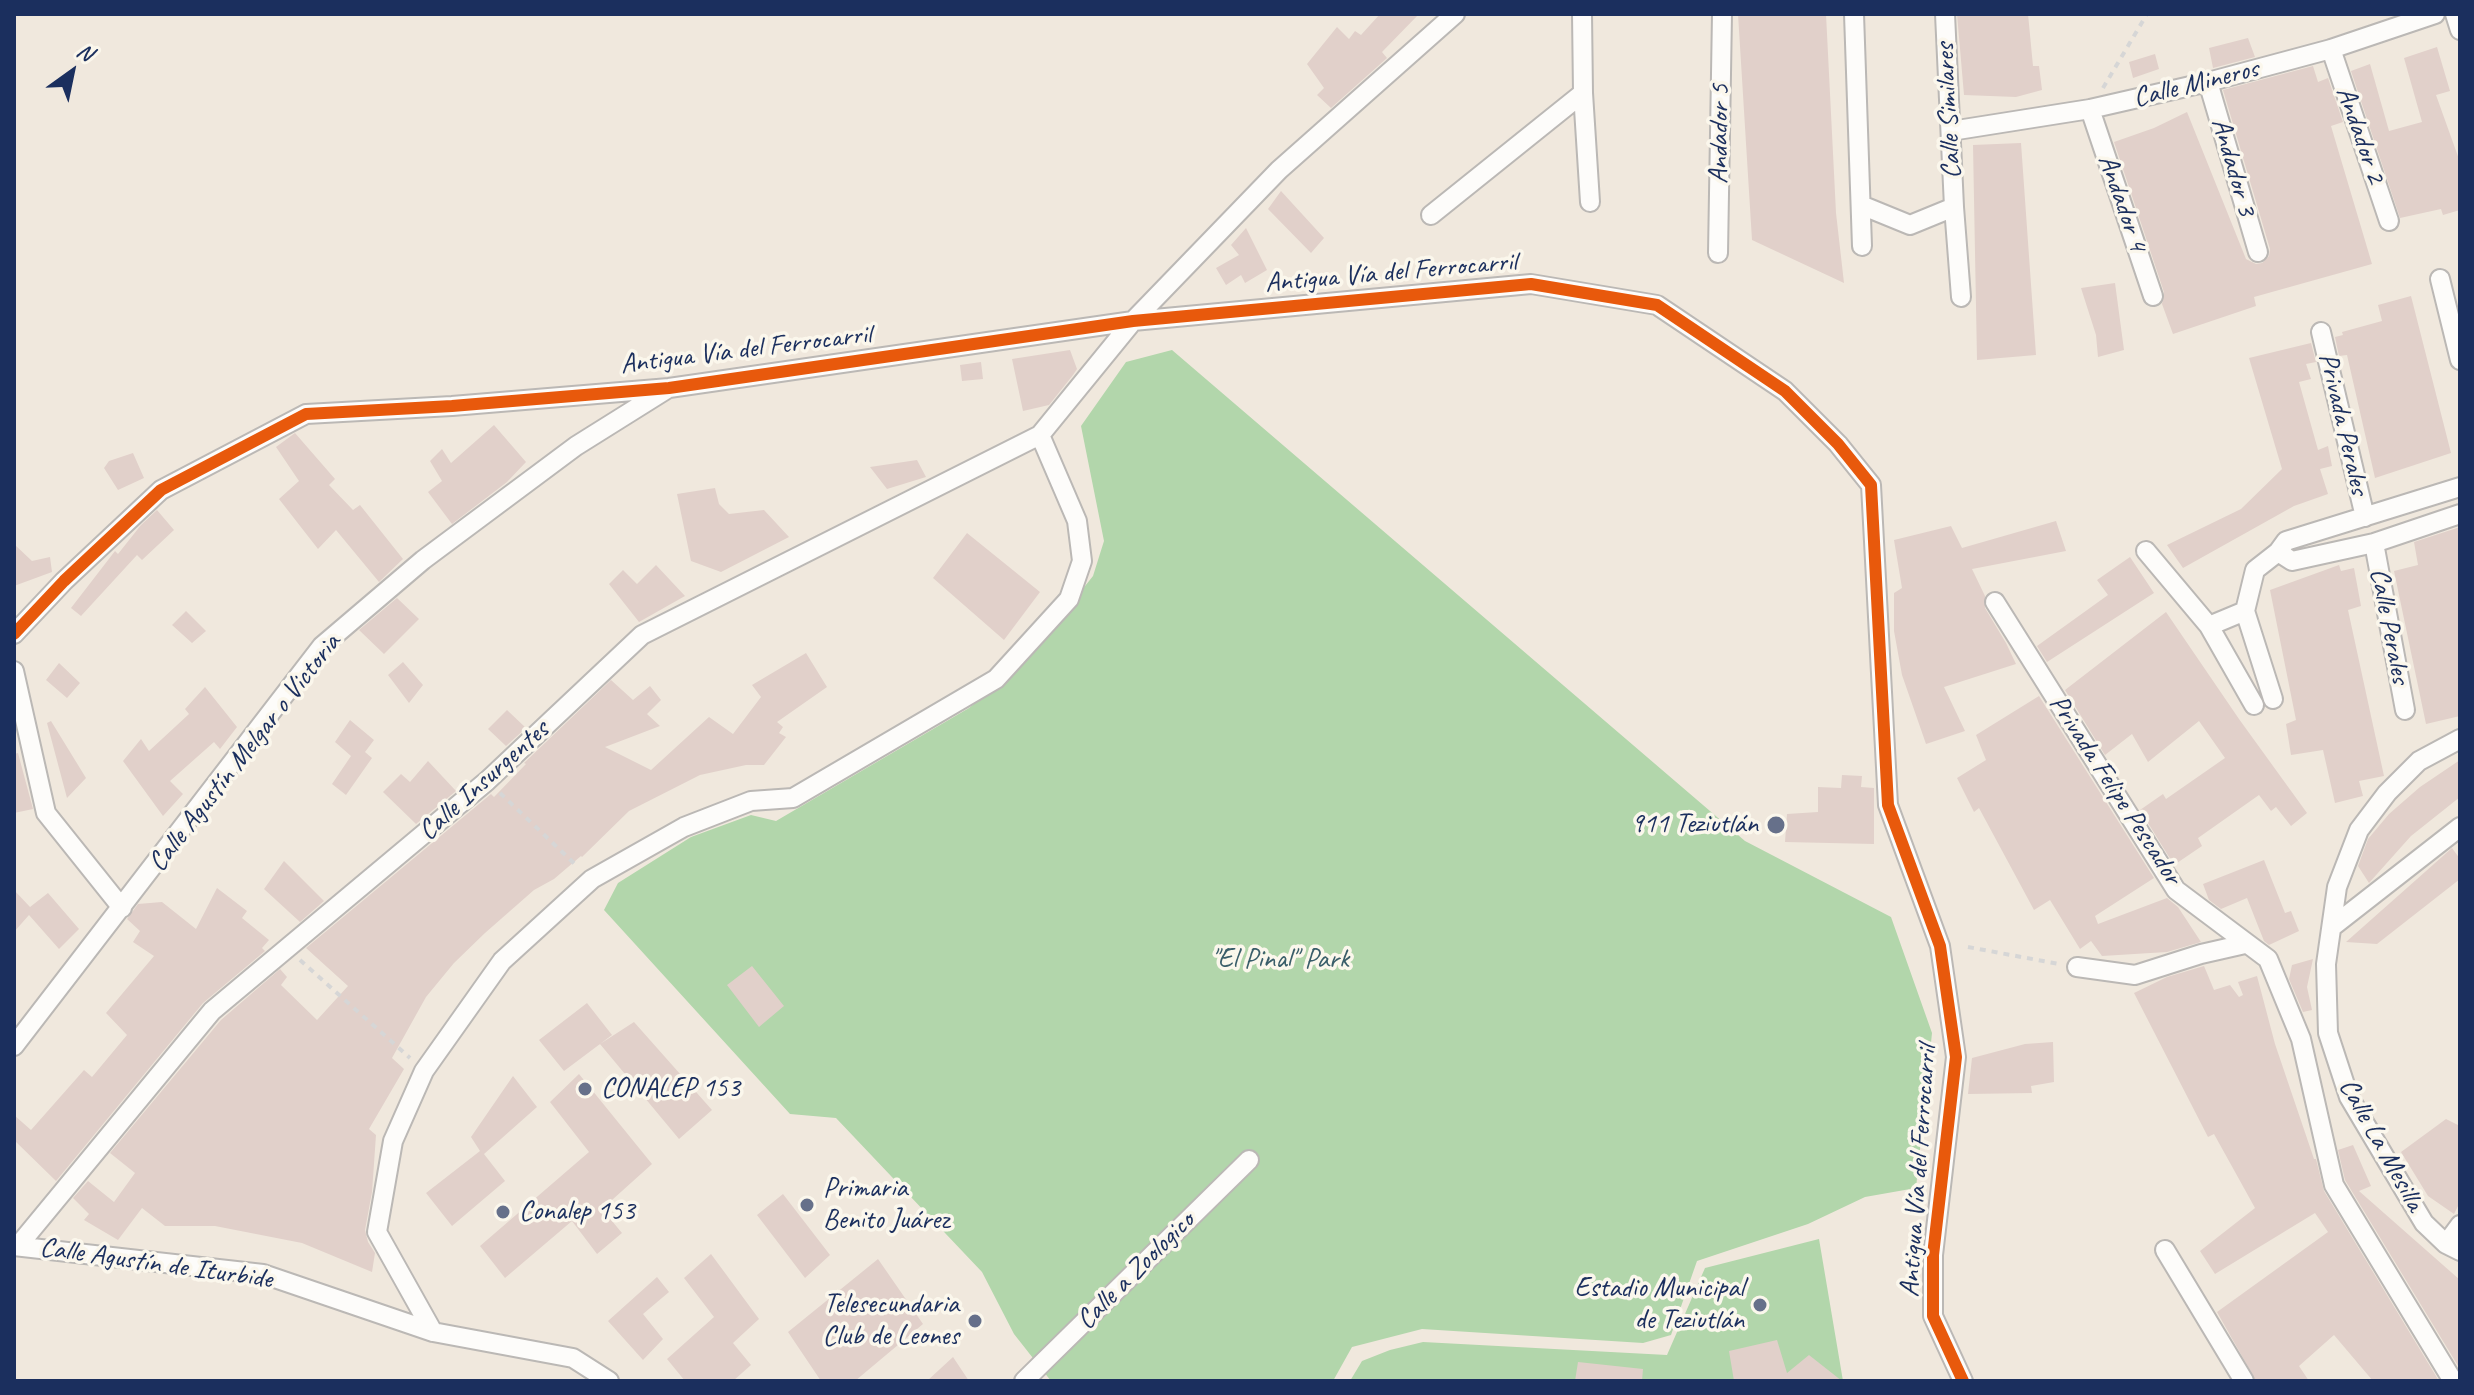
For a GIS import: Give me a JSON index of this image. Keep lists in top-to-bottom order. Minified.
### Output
{"streets":{"street":["Calle Mineros","Calle Similares","Andador 5","Andador 2","Andador 3","Andador 4","Antigua Vía del Ferrocarril","Privada Perales","Calle Perales","Calle Agustín Melgar o Victoria","Calle Insurgentes","Privada Felipe Pescador","Calle La Mesilla","Calle Agustín de Iturbide","Calle a Zoologico"]},"crossings":[["Calle Mineros","Calle Similares"],["Calle Mineros","Andador 2"],["Calle Mineros","Andador 3"],["Calle Mineros","Andador 4"],["Antigua Vía del Ferrocarril","Calle Agustín Melgar o Victoria"],["Calle Insurgentes","Calle Agustín de Iturbide"]],"parks":["\"El Pinal\" Park"],"places":["911 Teziutlán","CONALEP 153","Primaria Benito Juárez","Conalep 153","Estadio Municipal de Teziutlán","Telesecundaria Club de Leones"],"north":"top right"}
